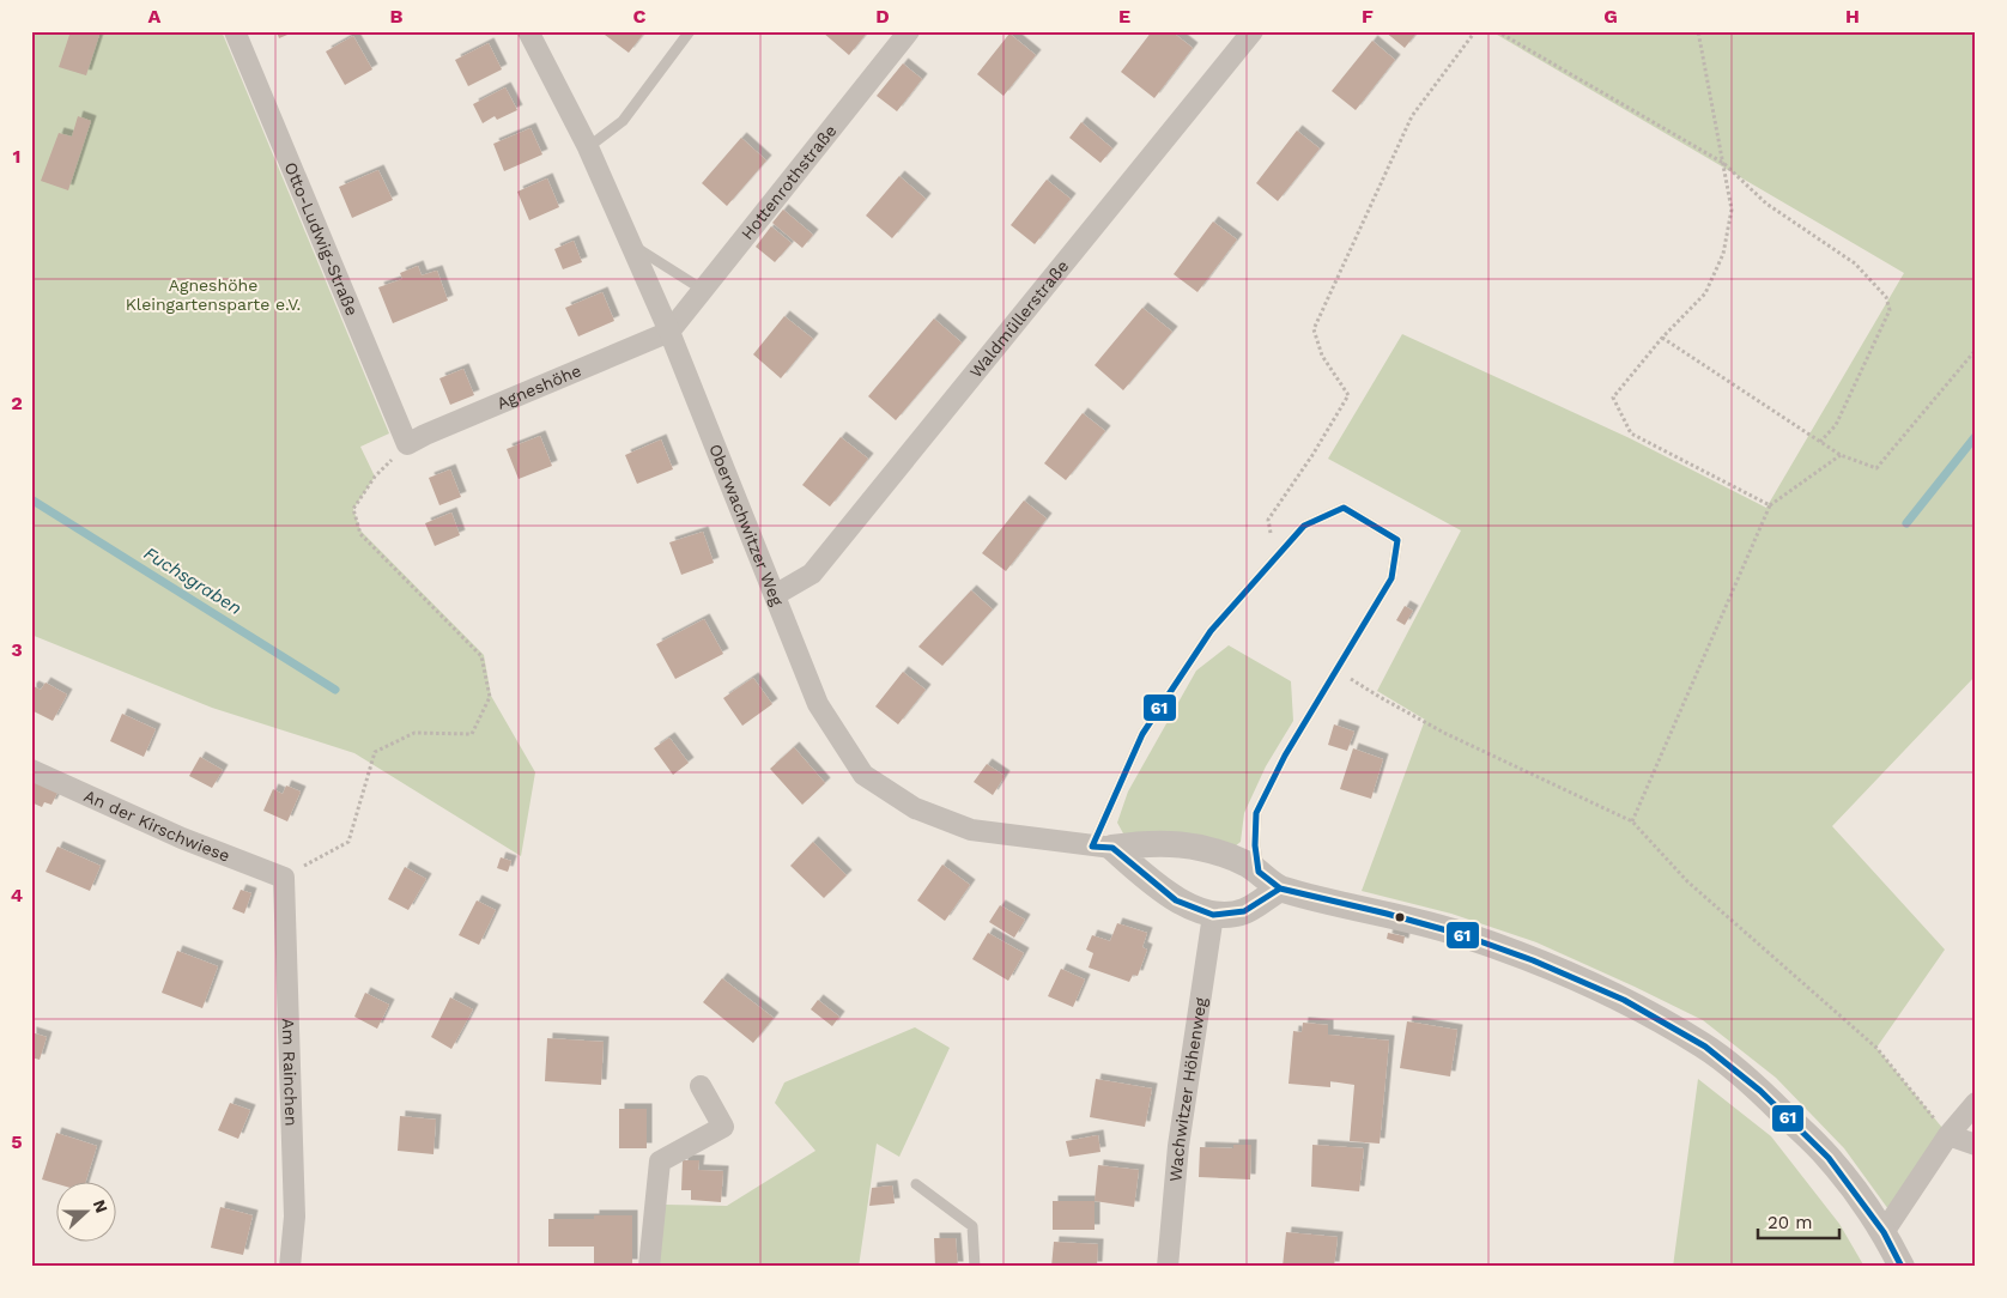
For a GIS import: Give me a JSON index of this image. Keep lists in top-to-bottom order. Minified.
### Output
{"streets":{"street":["Hottenrothstraße","Otto-Ludwig-Straße","Waldmüllerstraße","Agneshöhe","Oberwachwitzer Weg","An der Kirschwiese","Am Rainchen","Wachwitzer Höhenweg"]},"crossings":[["Hottenrothstraße","Agneshöhe"],["Hottenrothstraße","Oberwachwitzer Weg"],["Otto-Ludwig-Straße","Agneshöhe"],["Waldmüllerstraße","Oberwachwitzer Weg"],["Agneshöhe","Oberwachwitzer Weg"],["An der Kirschwiese","Am Rainchen"]],"water":["Fuchsgraben"],"parks":["Agneshöhe Kleingartensparte e.V."],"lines":["transit line 61"],"scale_bar":"20 m","north":"right","grid":{"columns":["A","B","C","D","E","F","G","H"],"rows":["1","2","3","4","5"]}}
